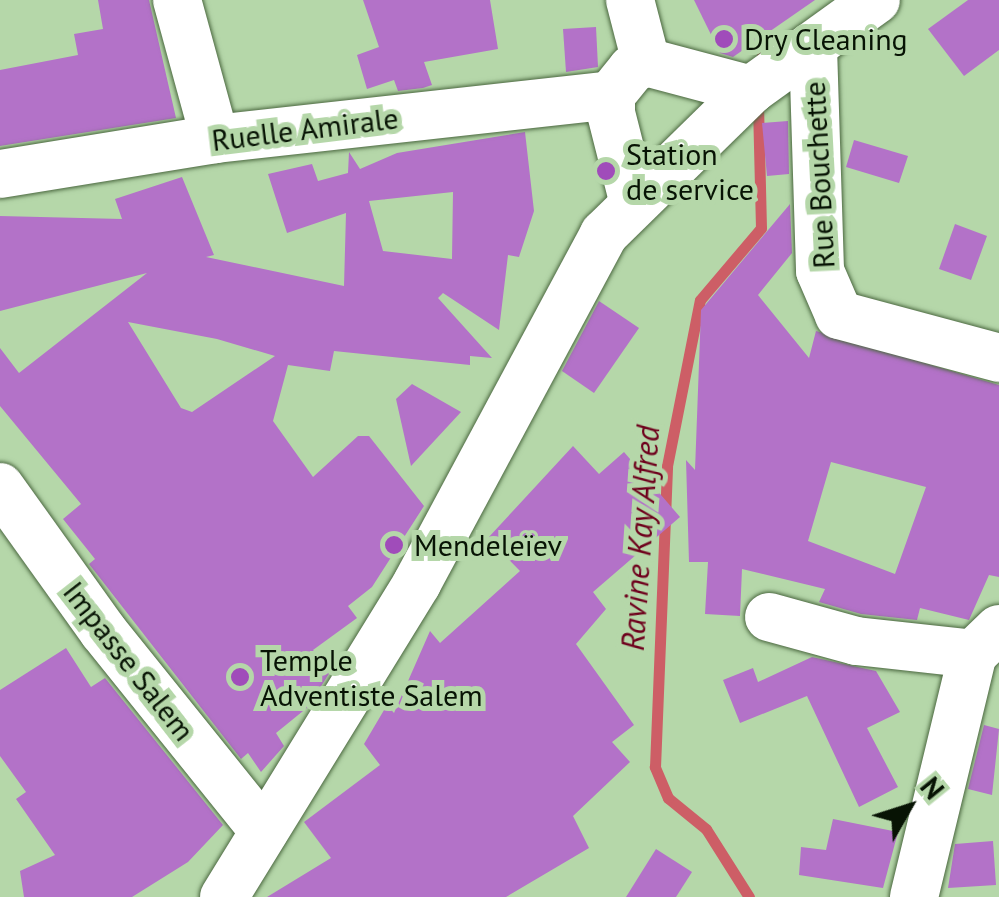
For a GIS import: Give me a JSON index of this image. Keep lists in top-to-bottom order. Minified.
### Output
{"streets":{"street":["Ruelle Amirale","Rue Bouchette","Impasse Salem"]},"water":["Ravine Kay Alfred"],"places":["Dry Cleaning","Station de service","Mendeleïev","Temple Adventiste Salem"],"north":"top right"}
